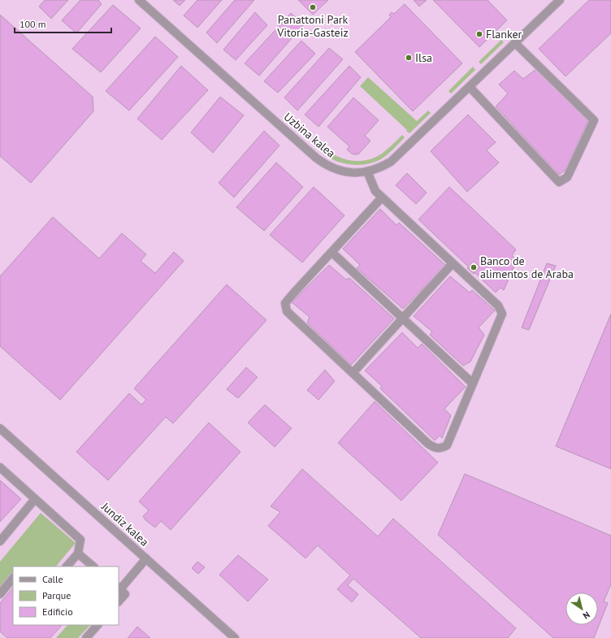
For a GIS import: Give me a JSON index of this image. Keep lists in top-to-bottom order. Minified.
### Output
{"streets":{"street":["Uzbina kalea","Jundiz kalea"]},"places":["Panattoni Park Vitoria-Gasteiz","Flanker","Ilsa","Banco de alimentos de Araba"],"legend":["Calle","Parque","Edificio"],"scale_bar":"100 m","north":"bottom right"}
